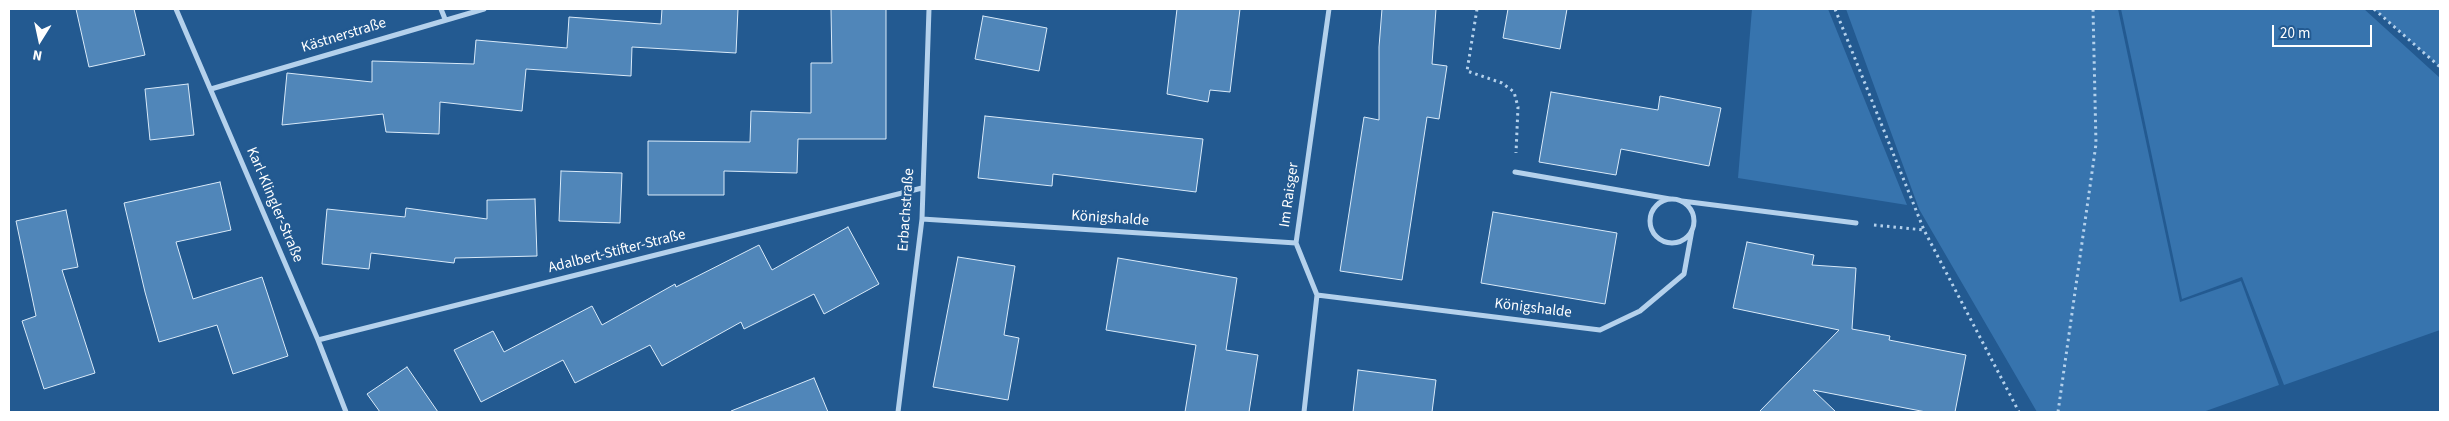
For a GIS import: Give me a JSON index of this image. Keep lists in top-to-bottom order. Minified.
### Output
{"streets":{"street":["Kästnerstraße","Im Raisger","Karl-Klingler-Straße","Erbachstraße","Königshalde","Adalbert-Stifter-Straße"]},"crossings":[["Kästnerstraße","Karl-Klingler-Straße"],["Im Raisger","Königshalde"],["Karl-Klingler-Straße","Adalbert-Stifter-Straße"],["Erbachstraße","Königshalde"],["Erbachstraße","Adalbert-Stifter-Straße"]],"scale_bar":"20 m","north":"bottom"}
